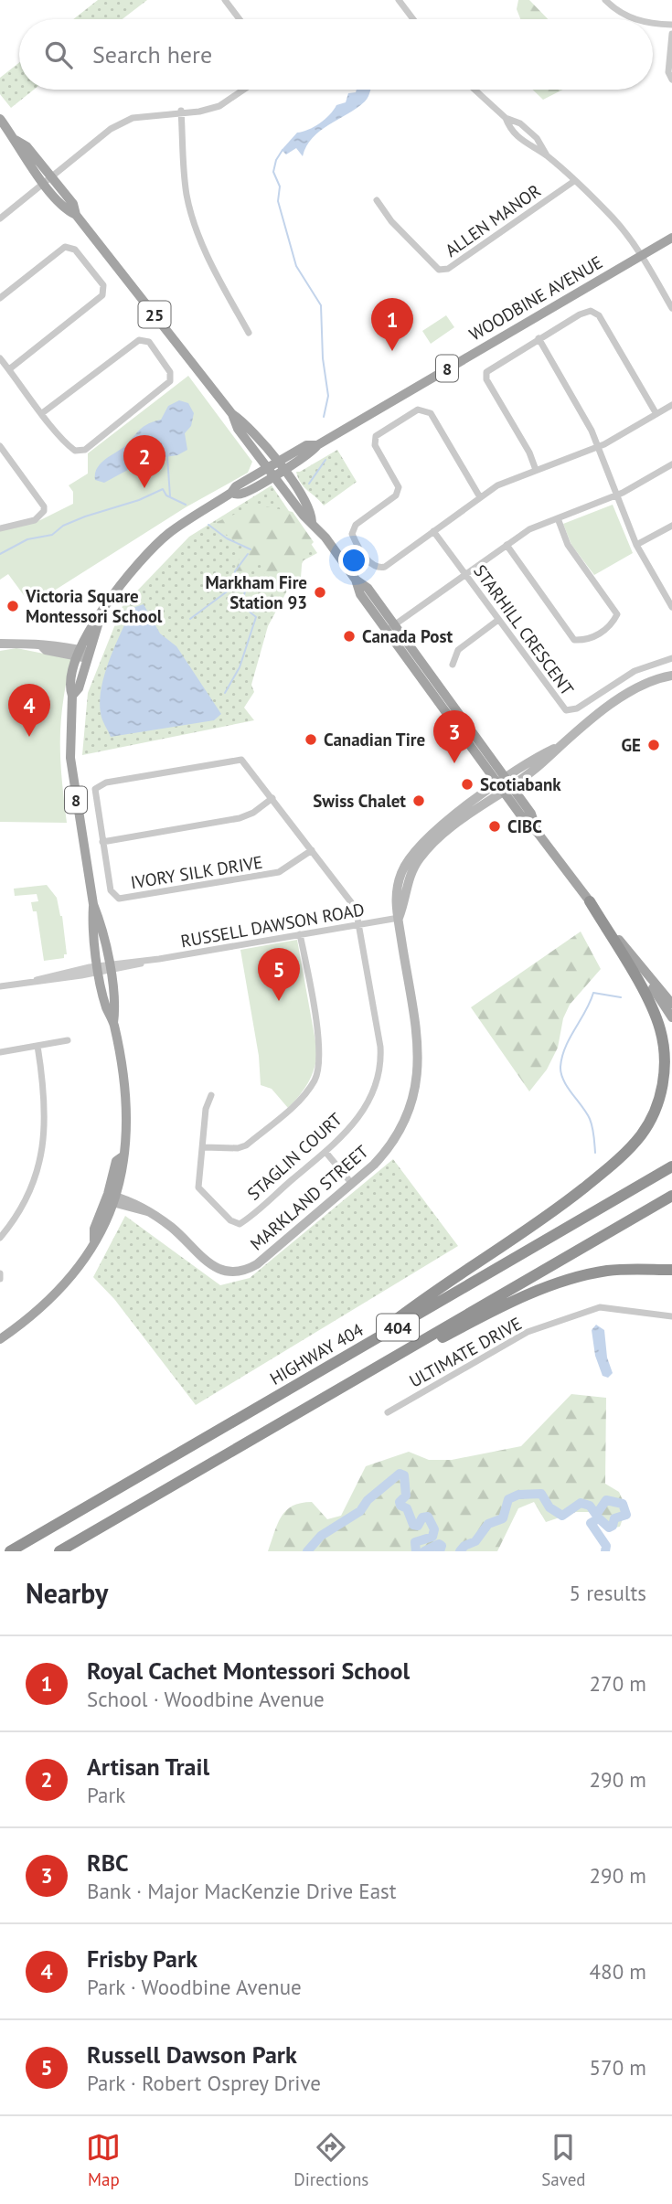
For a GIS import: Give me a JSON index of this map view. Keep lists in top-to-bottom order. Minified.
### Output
{"streets":{"highway":["404","HIGHWAY 404"],"main road":["WOODBINE AVENUE","25","8"],"street":["ALLEN MANOR","STARHILL CRESCENT","IVORY SILK DRIVE","RUSSELL DAWSON ROAD","STAGLIN COURT","MARKLAND STREET","ULTIMATE DRIVE"]},"crossings":[["WOODBINE AVENUE","25"],["WOODBINE AVENUE","RUSSELL DAWSON ROAD"],["WOODBINE AVENUE","MARKLAND STREET"],["25","MARKLAND STREET"],["IVORY SILK DRIVE","STAGLIN COURT"],["RUSSELL DAWSON ROAD","STAGLIN COURT"],["RUSSELL DAWSON ROAD","MARKLAND STREET"]],"places":["Markham Fire Station 93","Victoria Square Montessori School","Canada Post","Canadian Tire","GE","Scotiabank","Swiss Chalet","CIBC"],"page":{"search":"Search here","pins":["1","2","4","3","5"],"heading":["Nearby","5 results"],"list":[{"mark":"1","name":"Royal Cachet Montessori School","note":"School · Woodbine Avenue","value":"270 m"},{"mark":"2","name":"Artisan Trail","note":"Park","value":"290 m"},{"mark":"3","name":"RBC","note":"Bank · Major MacKenzie Drive East","value":"290 m"},{"mark":"4","name":"Frisby Park","note":"Park · Woodbine Avenue","value":"480 m"},{"mark":"5","name":"Russell Dawson Park","note":"Park · Robert Osprey Drive","value":"570 m"}],"nav":["Map","Directions","Saved"]}}
